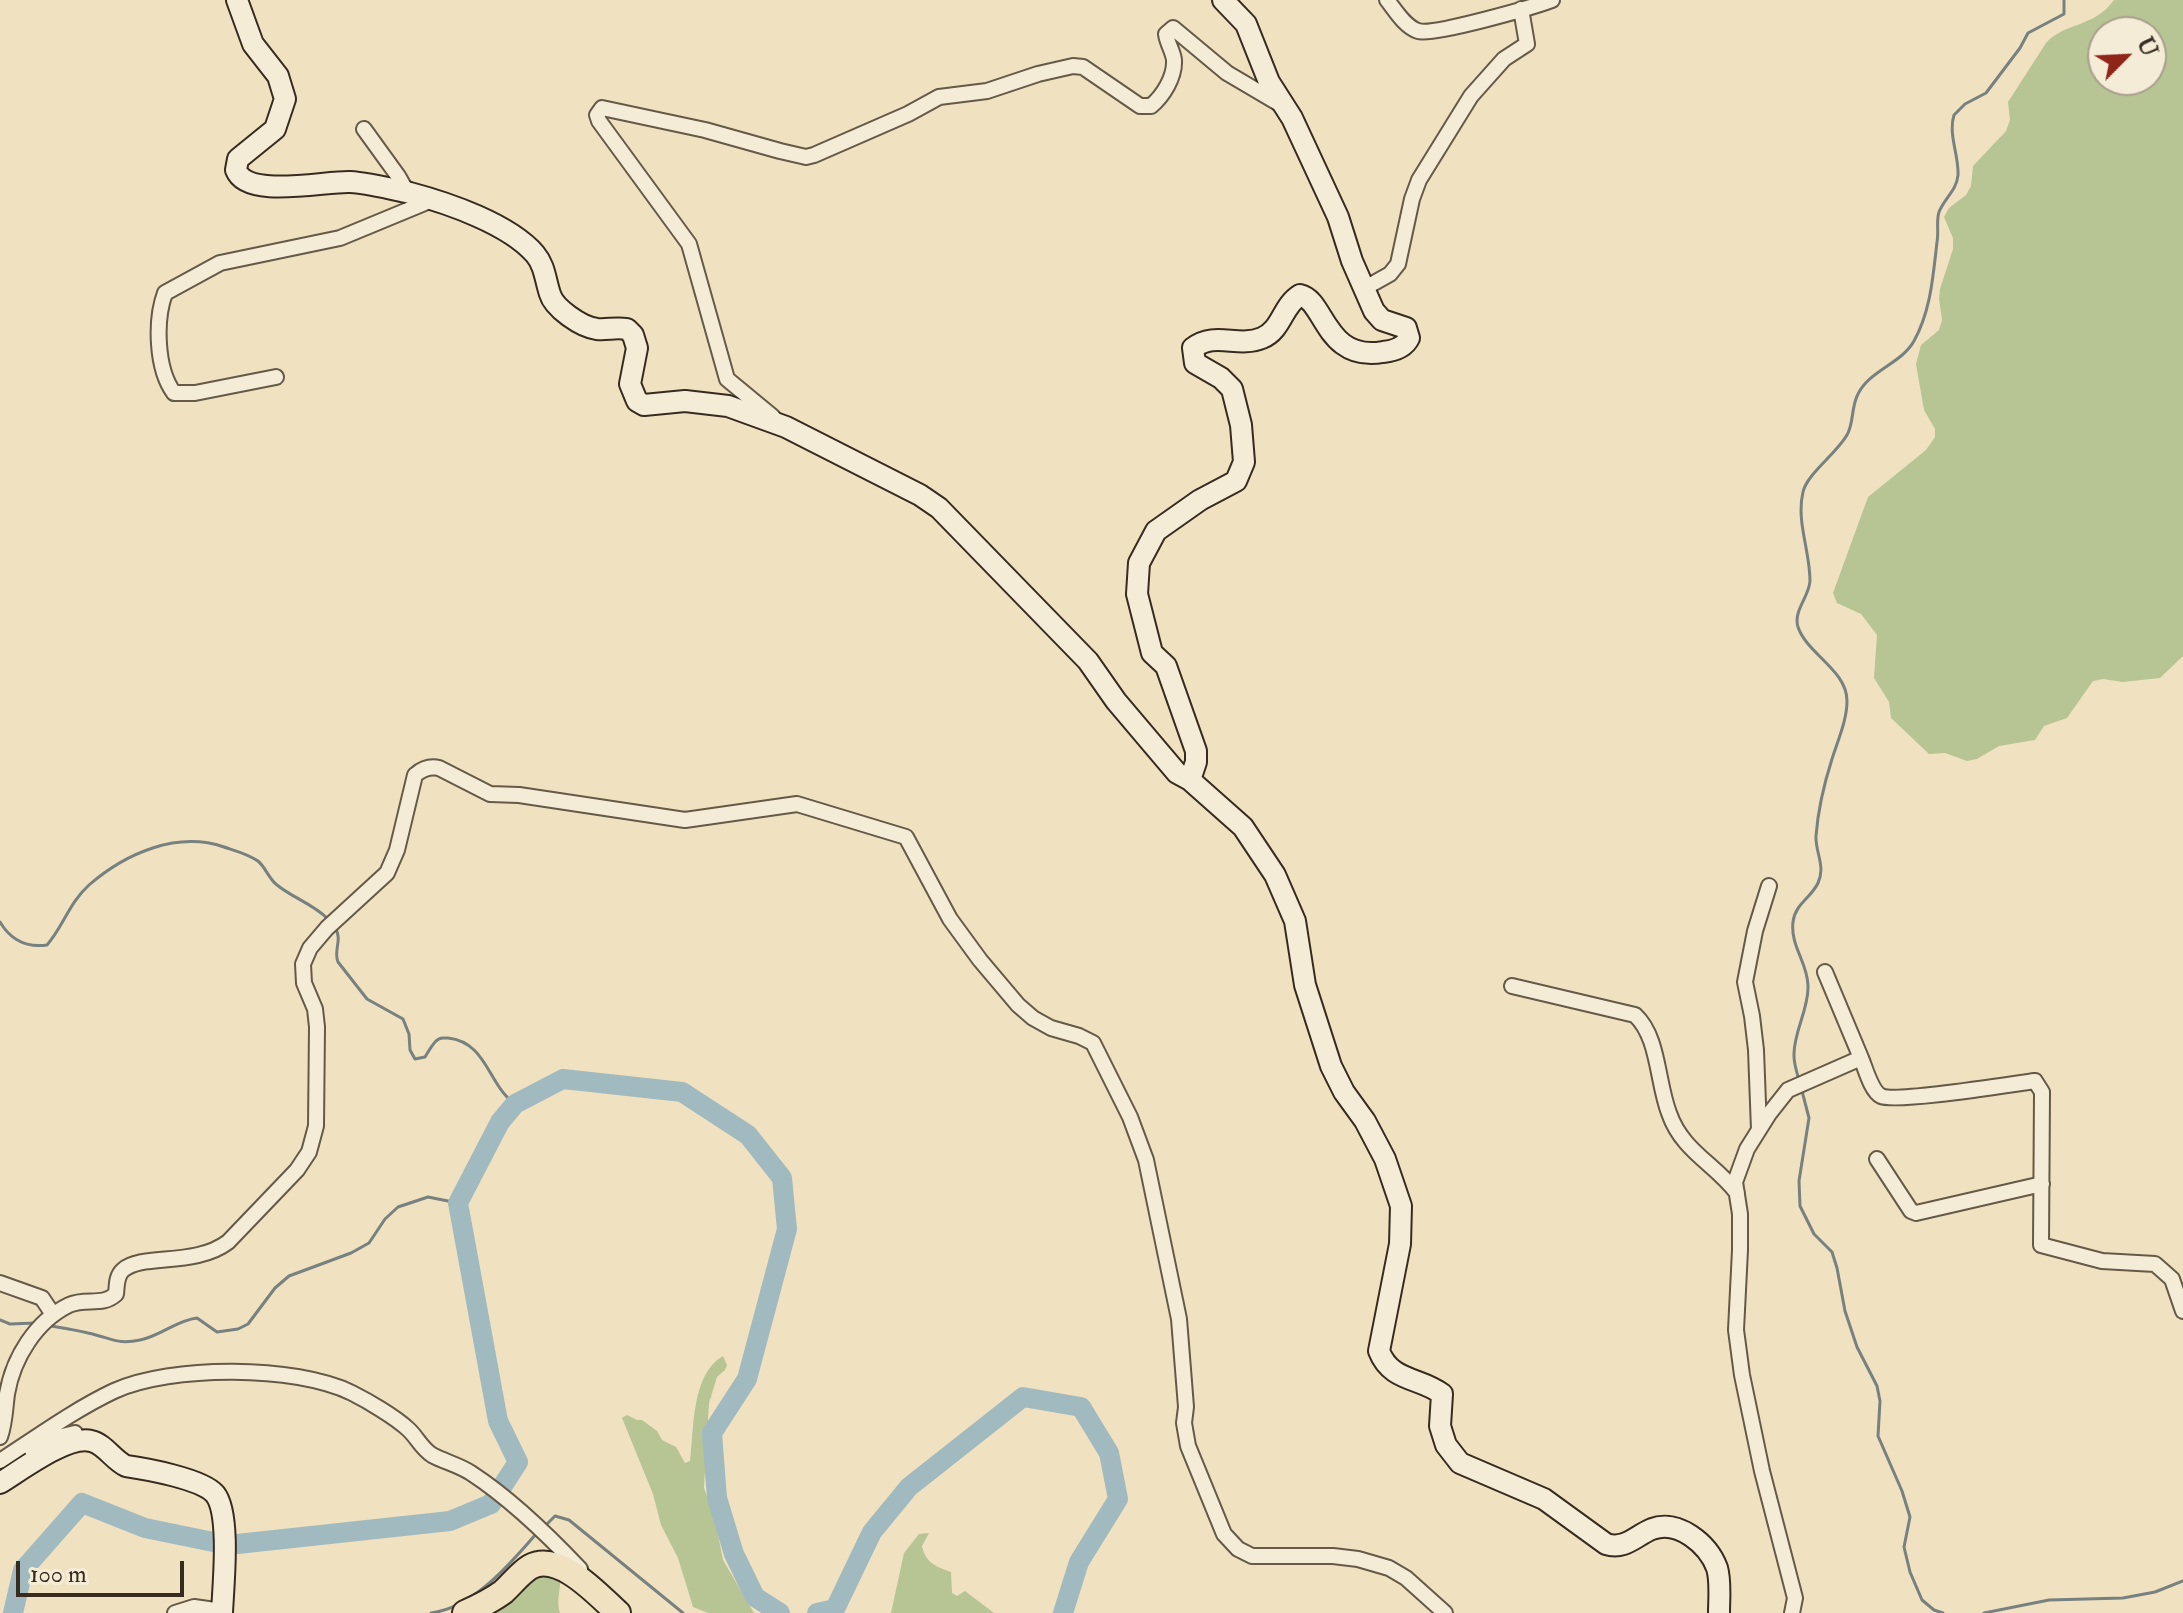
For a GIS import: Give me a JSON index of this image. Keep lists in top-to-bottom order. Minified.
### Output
{"scale_bar":"100 m","north":"top right"}
